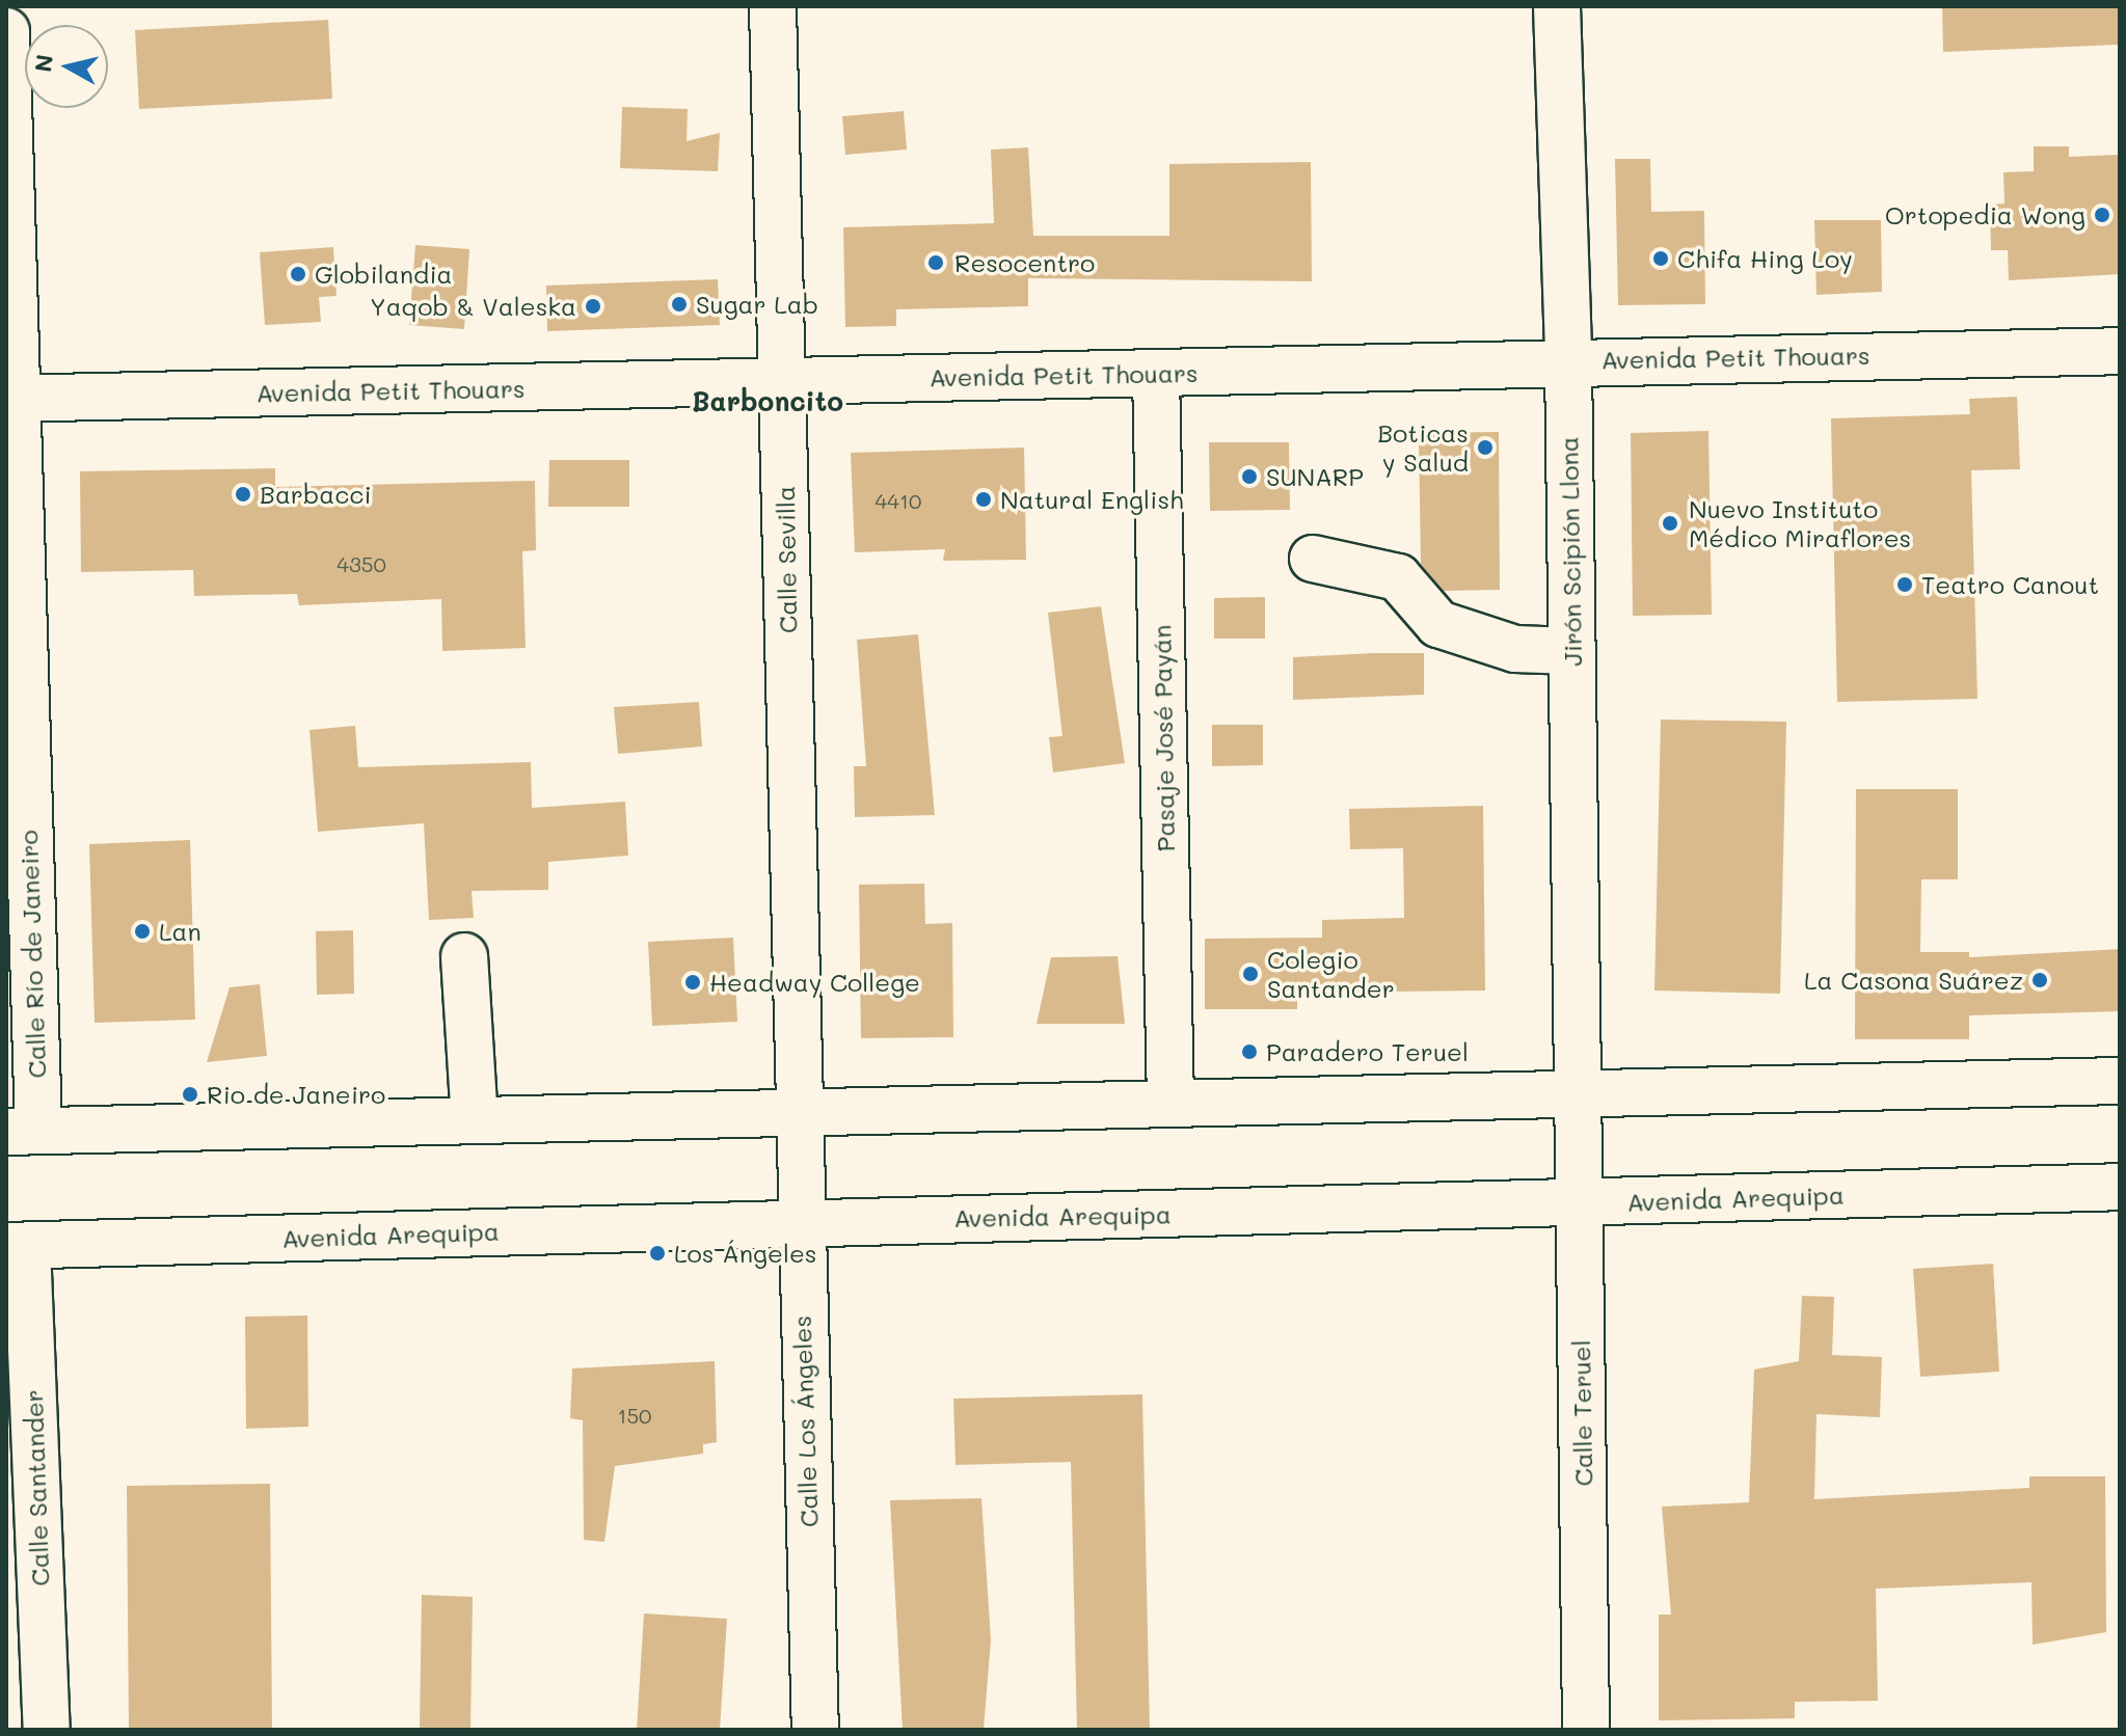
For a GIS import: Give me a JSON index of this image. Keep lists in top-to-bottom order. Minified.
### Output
{"streets":{"main road":["Avenida Petit Thouars","Jirón Scipión Llona","Calle Sevilla","Pasaje José Payán","Calle Río de Janeiro","Avenida Arequipa","Calle Teruel","Calle Los Ángeles","Calle Santander"]},"crossings":[["Avenida Petit Thouars","Jirón Scipión Llona"],["Avenida Petit Thouars","Calle Sevilla"],["Avenida Petit Thouars","Pasaje José Payán"],["Avenida Petit Thouars","Calle Río de Janeiro"],["Jirón Scipión Llona","Calle Teruel"],["Calle Sevilla","Calle Los Ángeles"],["Avenida Arequipa","Calle Teruel"],["Avenida Arequipa","Calle Los Ángeles"],["Avenida Arequipa","Calle Santander"]],"districts":["Barboncito"],"places":["Ortopedia Wong","Chifa Hing Loy","Resocentro","Globilandia","Sugar Lab","Yaqob & Valeska","Boticas y Salud","SUNARP","Barbacci","Natural English","Nuevo Instituto Médico Miraflores","Teatro Canout","Lan","Colegio Santander","La Casona Suárez","Headway College","Paradero Teruel","Rio de Janeiro","Los Ángeles"],"house_numbers":["4410","4350","150"],"north":"left"}
